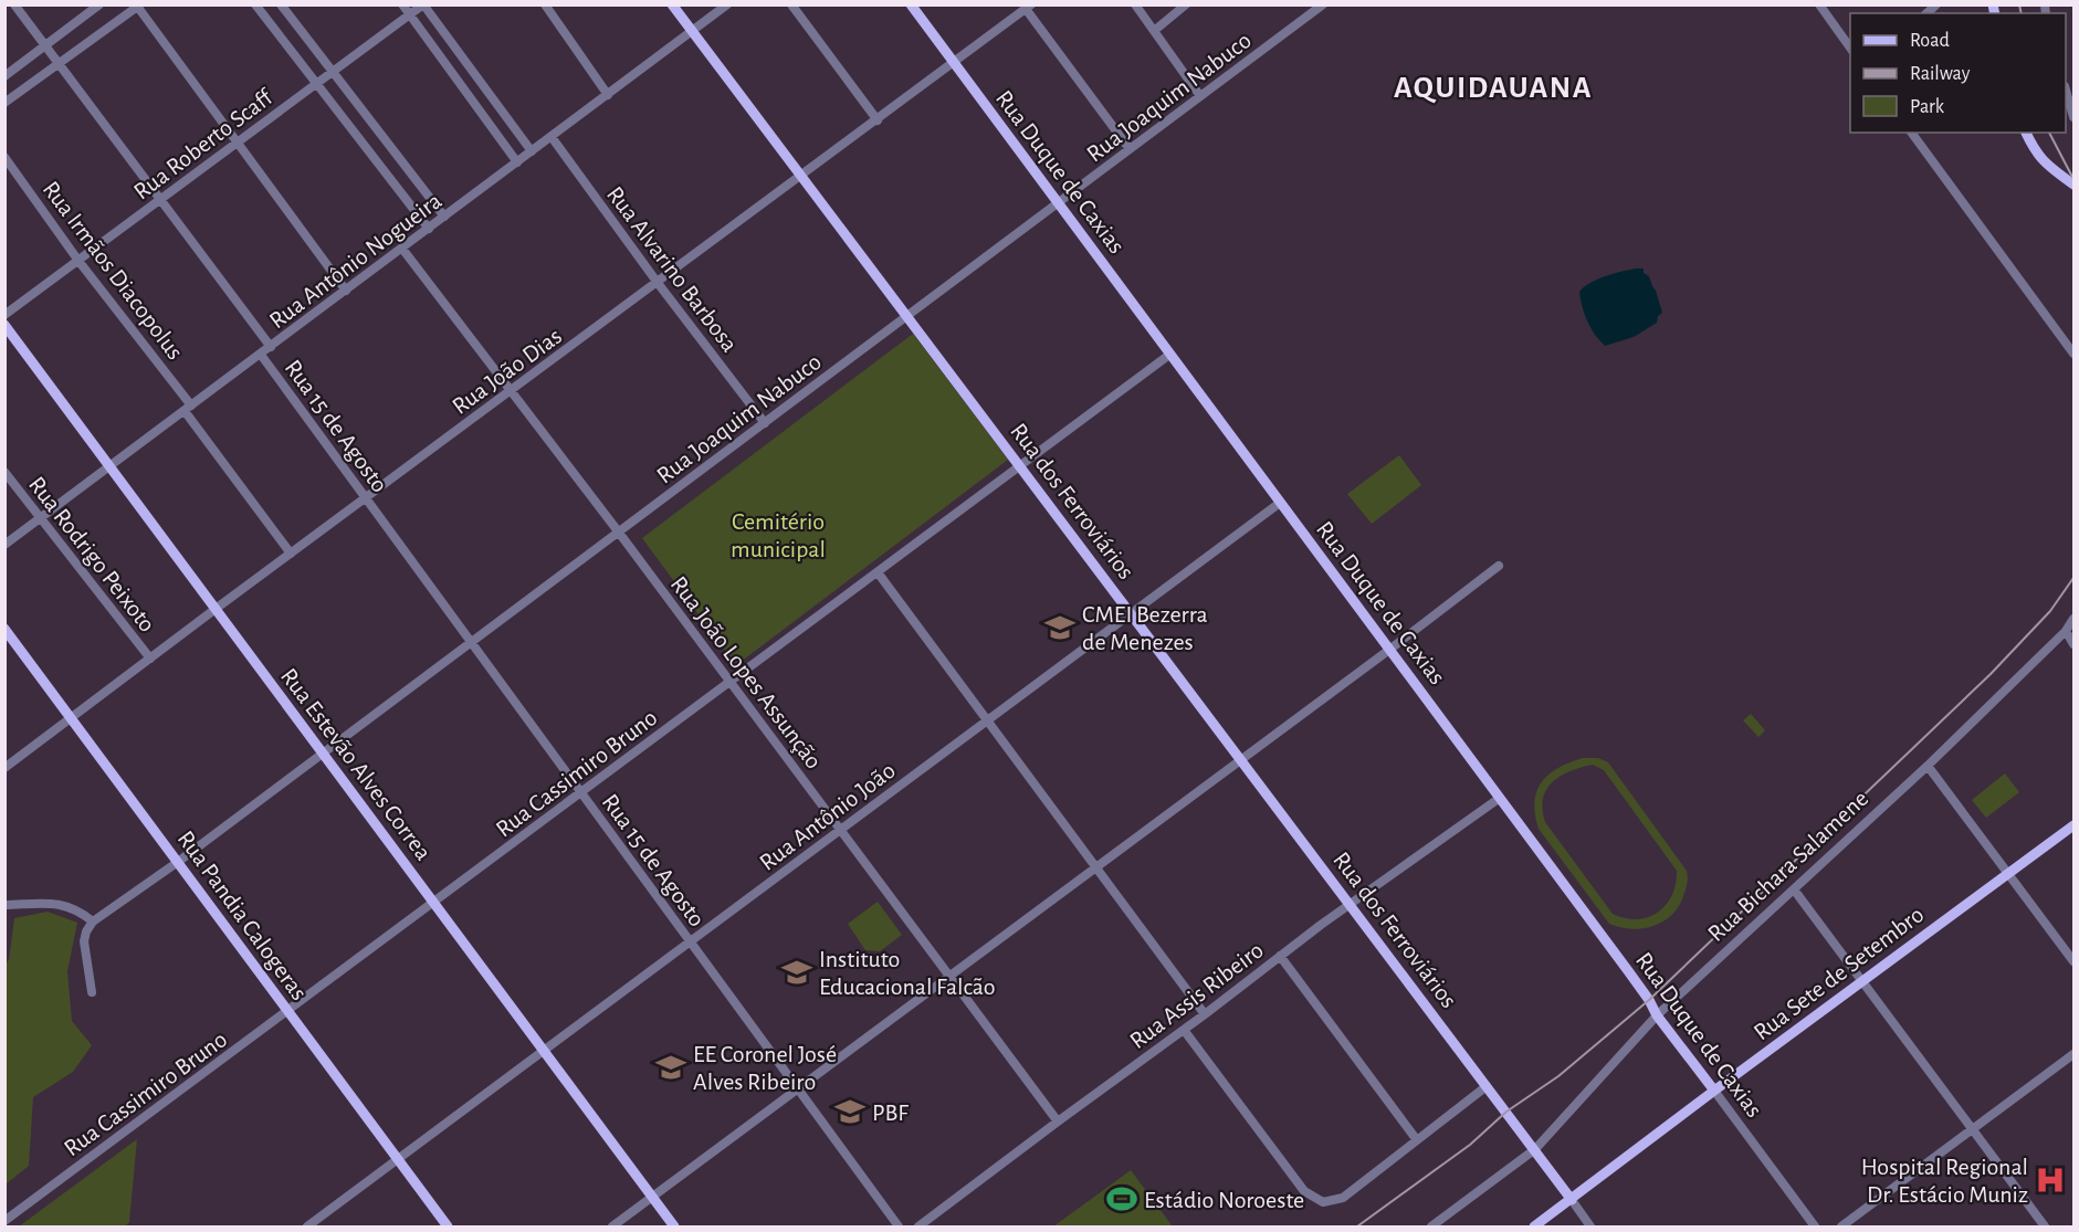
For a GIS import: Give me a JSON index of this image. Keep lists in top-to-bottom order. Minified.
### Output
{"streets":{"main road":["Rua Duque de Caxias","Rua dos Ferroviários","Rua Estevão Alves Correa","Rua Pandia Calogeras","Rua Sete de Setembro"],"street":["Rua Joaquim Nabuco","Rua Roberto Scaff","Rua Antônio Nogueira","Rua Alvarino Barbosa","Rua Irmãos Diacopolus","Rua João Dias","Rua 15 de Agosto","Rua Rodrigo Peixoto","Rua João Lopes Assunção","Rua Cassimiro Bruno","Rua Antônio João","Rua Bichara Salamene","Rua Assis Ribeiro"]},"crossings":[["Rua Joaquim Nabuco","Rua Duque de Caxias"],["Rua Joaquim Nabuco","Rua Alvarino Barbosa"],["Rua Joaquim Nabuco","Rua 15 de Agosto"],["Rua Joaquim Nabuco","Rua dos Ferroviários"],["Rua Joaquim Nabuco","Rua João Lopes Assunção"],["Rua Joaquim Nabuco","Rua Estevão Alves Correa"],["Rua Joaquim Nabuco","Rua Pandia Calogeras"],["Rua Roberto Scaff","Rua Irmãos Diacopolus"],["Rua Roberto Scaff","Rua 15 de Agosto"],["Rua Duque de Caxias","Rua João Dias"],["Rua Duque de Caxias","Rua Cassimiro Bruno"],["Rua Duque de Caxias","Rua Antônio João"],["Rua Duque de Caxias","Rua Bichara Salamene"],["Rua Duque de Caxias","Rua Sete de Setembro"],["Rua Duque de Caxias","Rua Assis Ribeiro"],["Rua Antônio Nogueira","Rua Alvarino Barbosa"],["Rua Antônio Nogueira","Rua Irmãos Diacopolus"],["Rua Antônio Nogueira","Rua 15 de Agosto"],["Rua Antônio Nogueira","Rua dos Ferroviários"],["Rua Antônio Nogueira","Rua Rodrigo Peixoto"],["Rua Antônio Nogueira","Rua João Lopes Assunção"],["Rua Antônio Nogueira","Rua Estevão Alves Correa"],["Rua Alvarino Barbosa","Rua João Dias"],["Rua Irmãos Diacopolus","Rua João Dias"],["Rua João Dias","Rua 15 de Agosto"],["Rua João Dias","Rua dos Ferroviários"],["Rua João Dias","Rua Rodrigo Peixoto"],["Rua João Dias","Rua João Lopes Assunção"],["Rua João Dias","Rua Estevão Alves Correa"],["Rua João Dias","Rua Pandia Calogeras"],["Rua 15 de Agosto","Rua Cassimiro Bruno"],["Rua 15 de Agosto","Rua Antônio João"],["Rua dos Ferroviários","Rua Cassimiro Bruno"],["Rua dos Ferroviários","Rua Antônio João"],["Rua dos Ferroviários","Rua Bichara Salamene"],["Rua dos Ferroviários","Rua Assis Ribeiro"],["Rua João Lopes Assunção","Rua Cassimiro Bruno"],["Rua João Lopes Assunção","Rua Antônio João"],["Rua João Lopes Assunção","Rua Assis Ribeiro"],["Rua Estevão Alves Correa","Rua Cassimiro Bruno"],["Rua Estevão Alves Correa","Rua Antônio João"],["Rua Cassimiro Bruno","Rua Pandia Calogeras"],["Rua Antônio João","Rua Pandia Calogeras"]],"districts":["AQUIDAUANA"],"parks":["Cemitério municipal"],"places":{"school or university":["CMEI Bezerra de Menezes","Instituto Educacional Falcão","EE Coronel José Alves Ribeiro","PBF"],"hospital":["Hospital Regional Dr. Estácio Muniz"],"sports":["Estádio Noroeste"]},"legend":["Road","Railway","Park"]}
